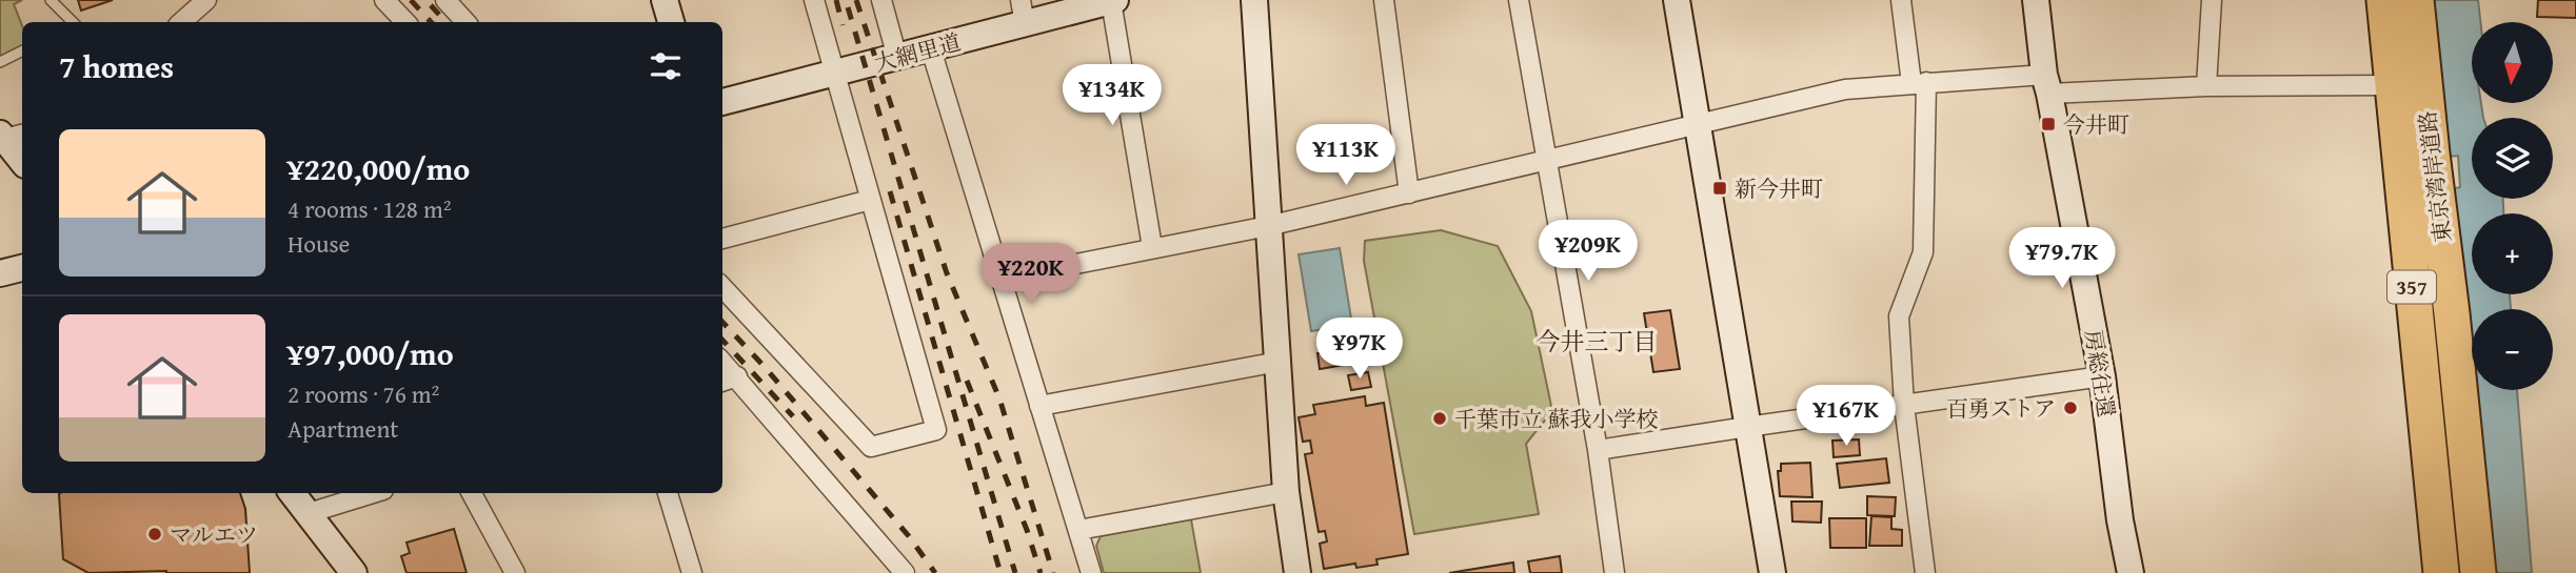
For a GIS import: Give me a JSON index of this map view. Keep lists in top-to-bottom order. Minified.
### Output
{"streets":{"highway":["東京湾岸道路","357"],"street":["大網里道","房総往還"]},"districts":["今井三丁目"],"places":{"transit":["今井町","新今井町"],"other":["百勇ストア","千葉市立 蘇我小学校","マルエツ"]},"north":"bottom","page":{"map_buttons":["+","−"],"heading":"7 homes","price":["¥134K","¥113K","¥209K","¥79.7K","¥220K","¥97K","¥167K"],"list":[{"name":"¥220,000/mo","note":"4 rooms · 128 m² · House"},{"name":"¥97,000/mo","note":"2 rooms · 76 m² · Apartment"}]}}
